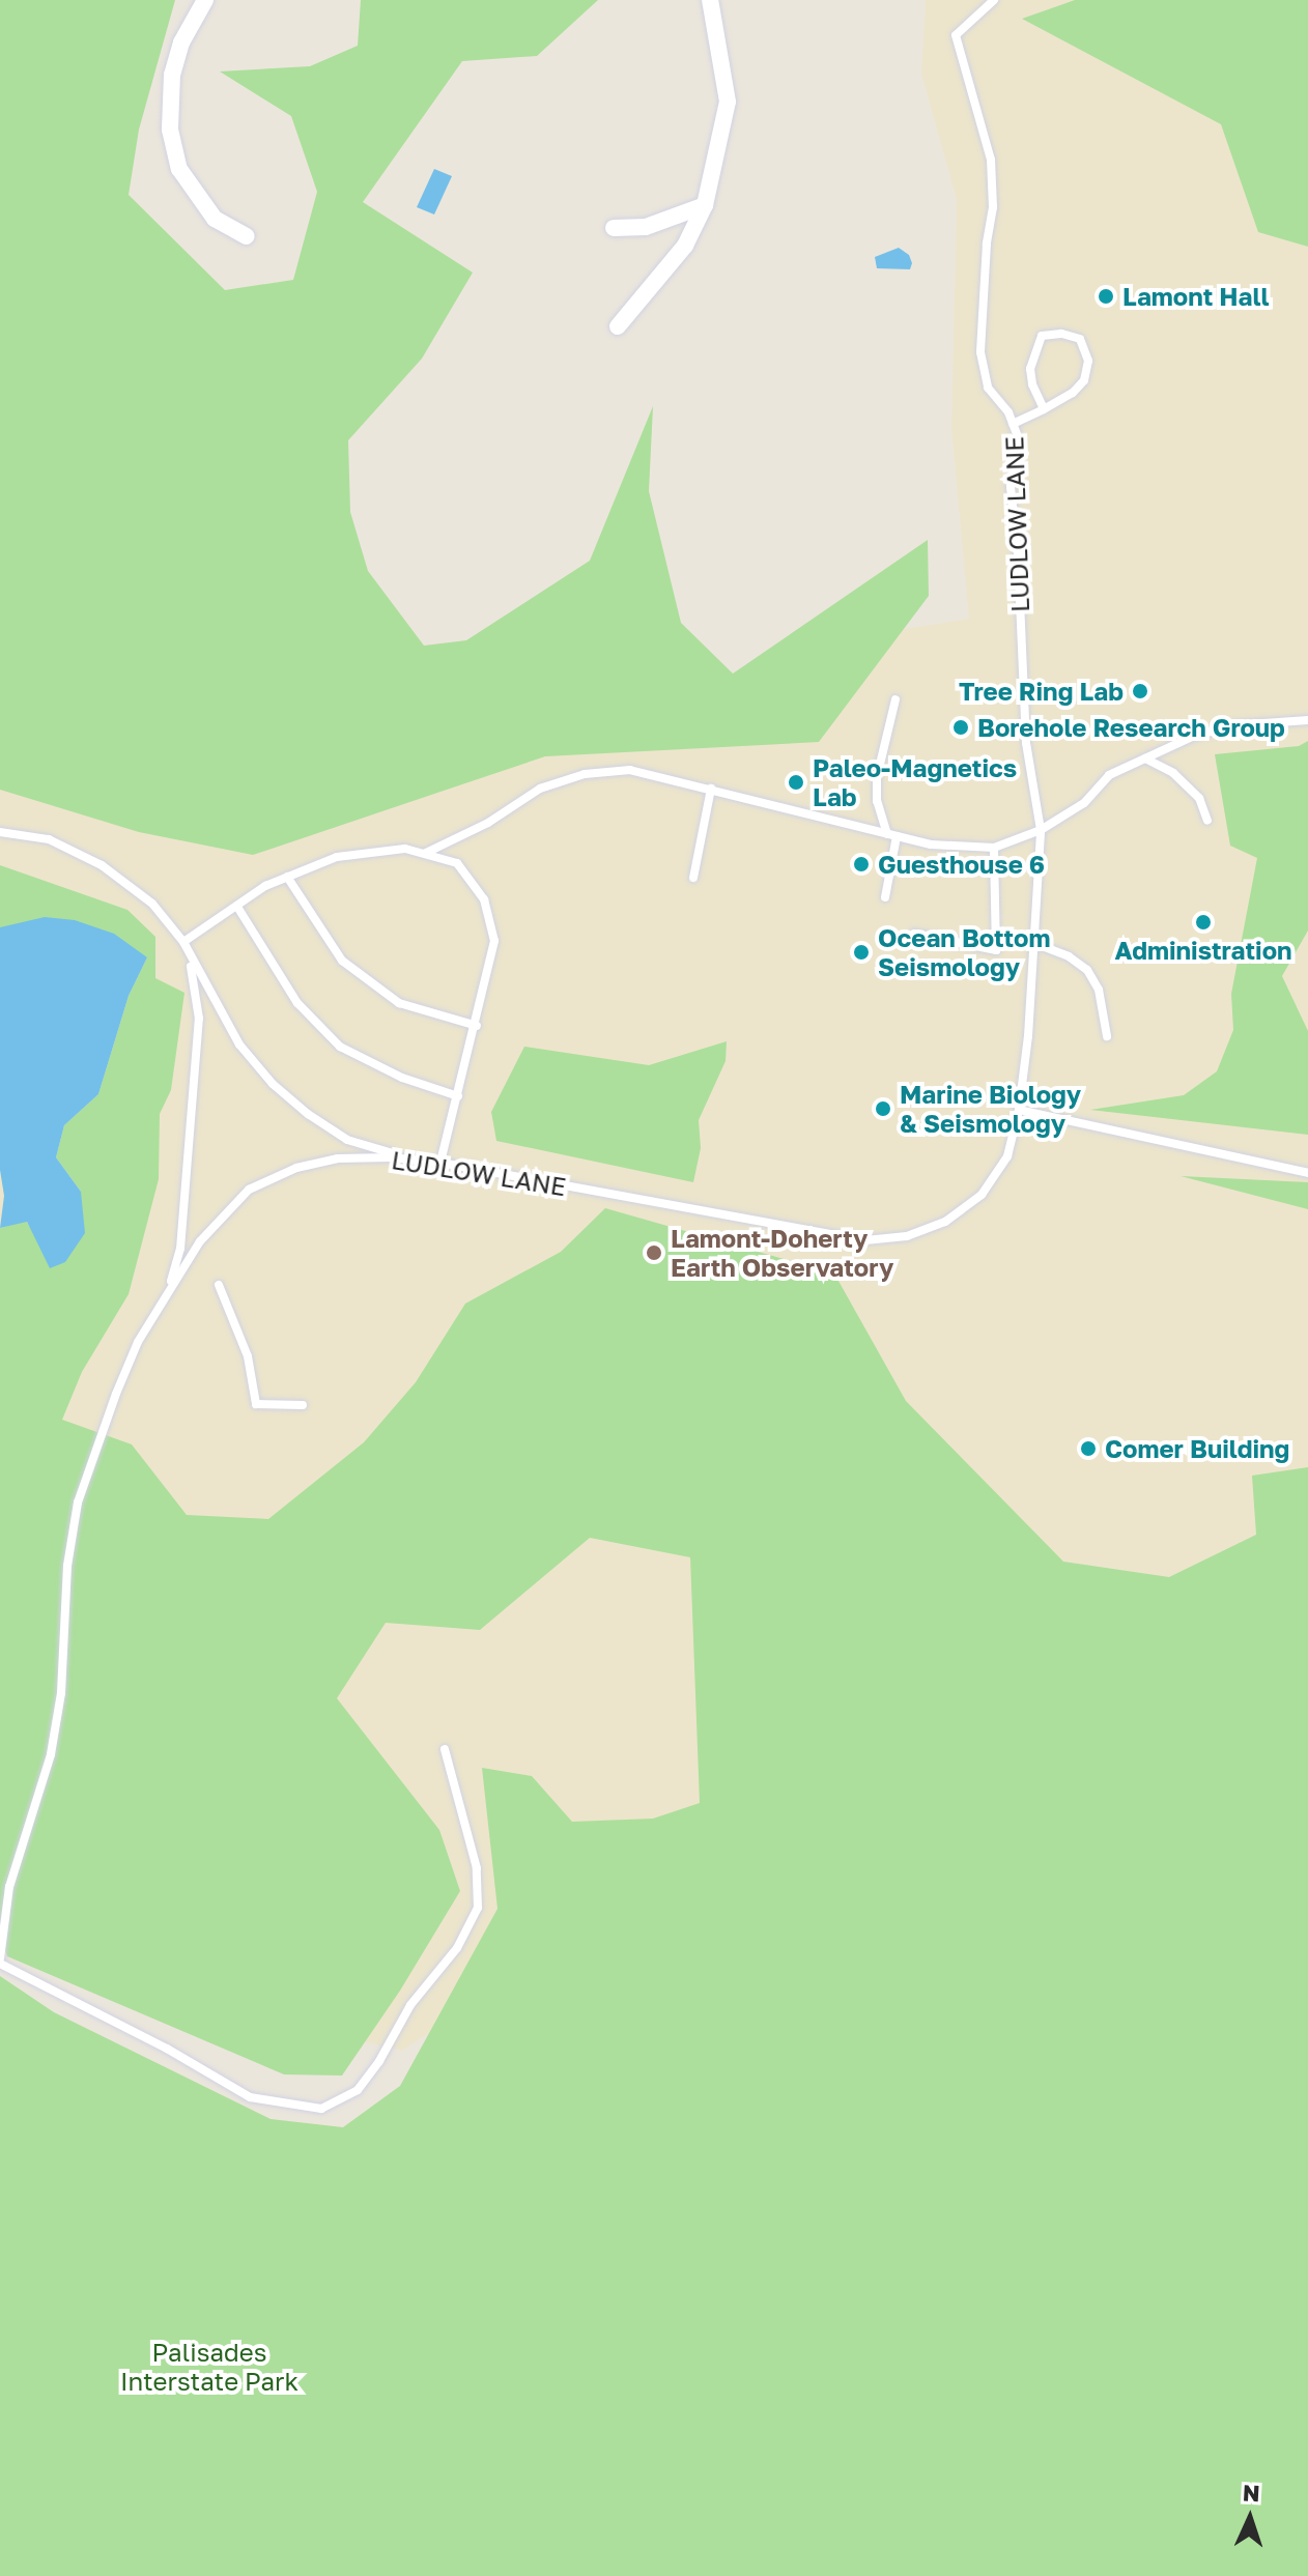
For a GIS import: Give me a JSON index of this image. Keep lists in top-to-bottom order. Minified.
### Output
{"streets":{"lane":["LUDLOW LANE"]},"parks":["Palisades Interstate Park"],"places":["Lamont Hall","Tree Ring Lab","Borehole Research Group","Paleo-Magnetics Lab","Guesthouse 6","Administration","Ocean Bottom Seismology","Marine Biology & Seismology","Lamont-Doherty Earth Observatory","Comer Building"],"north":"top"}
